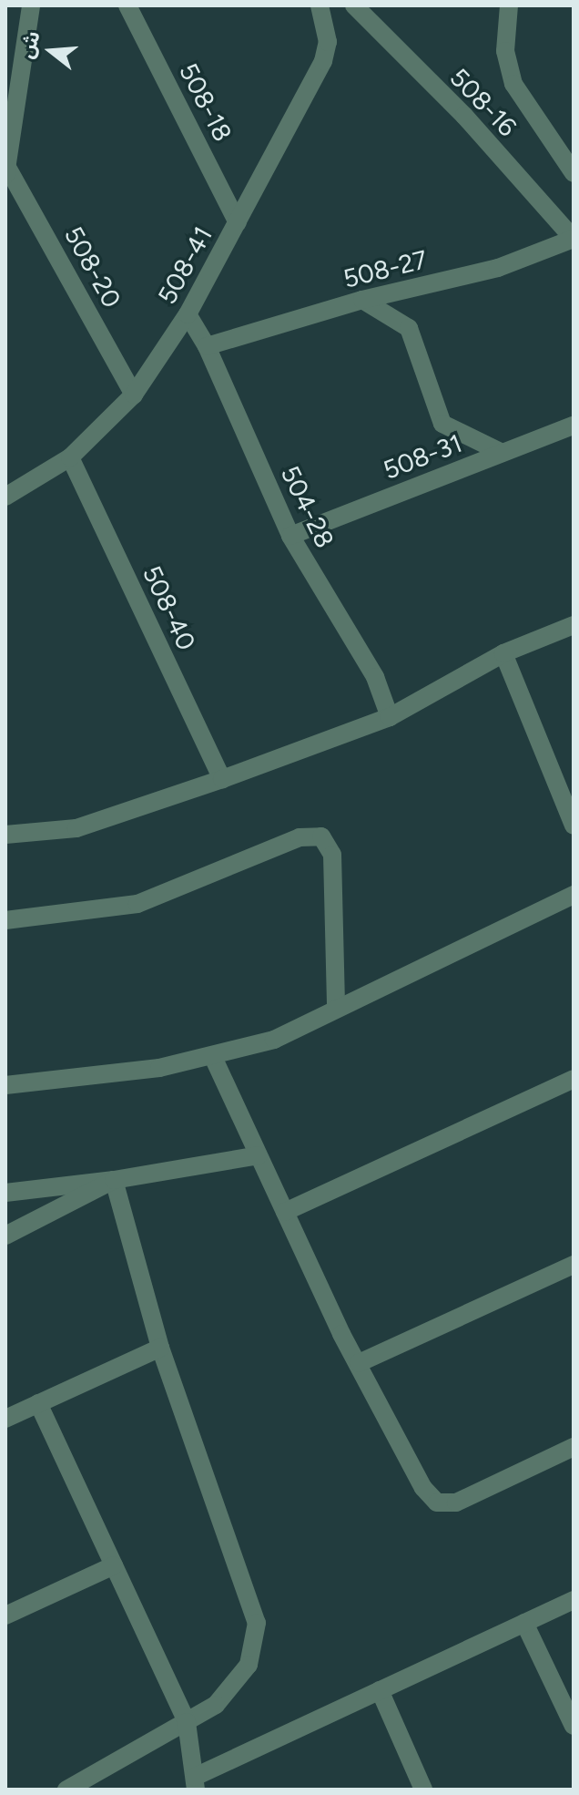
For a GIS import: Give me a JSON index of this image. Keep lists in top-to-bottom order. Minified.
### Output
{"streets":{"street":["508-18","508-16","508-41","508-20","508-27","508-31","504-28","508-40"]},"crossings":[["508-18","508-41"],["508-16","508-27"],["508-41","508-20"],["508-41","504-28"],["508-41","508-40"],["508-27","504-28"],["508-31","504-28"]],"north":"left"}
